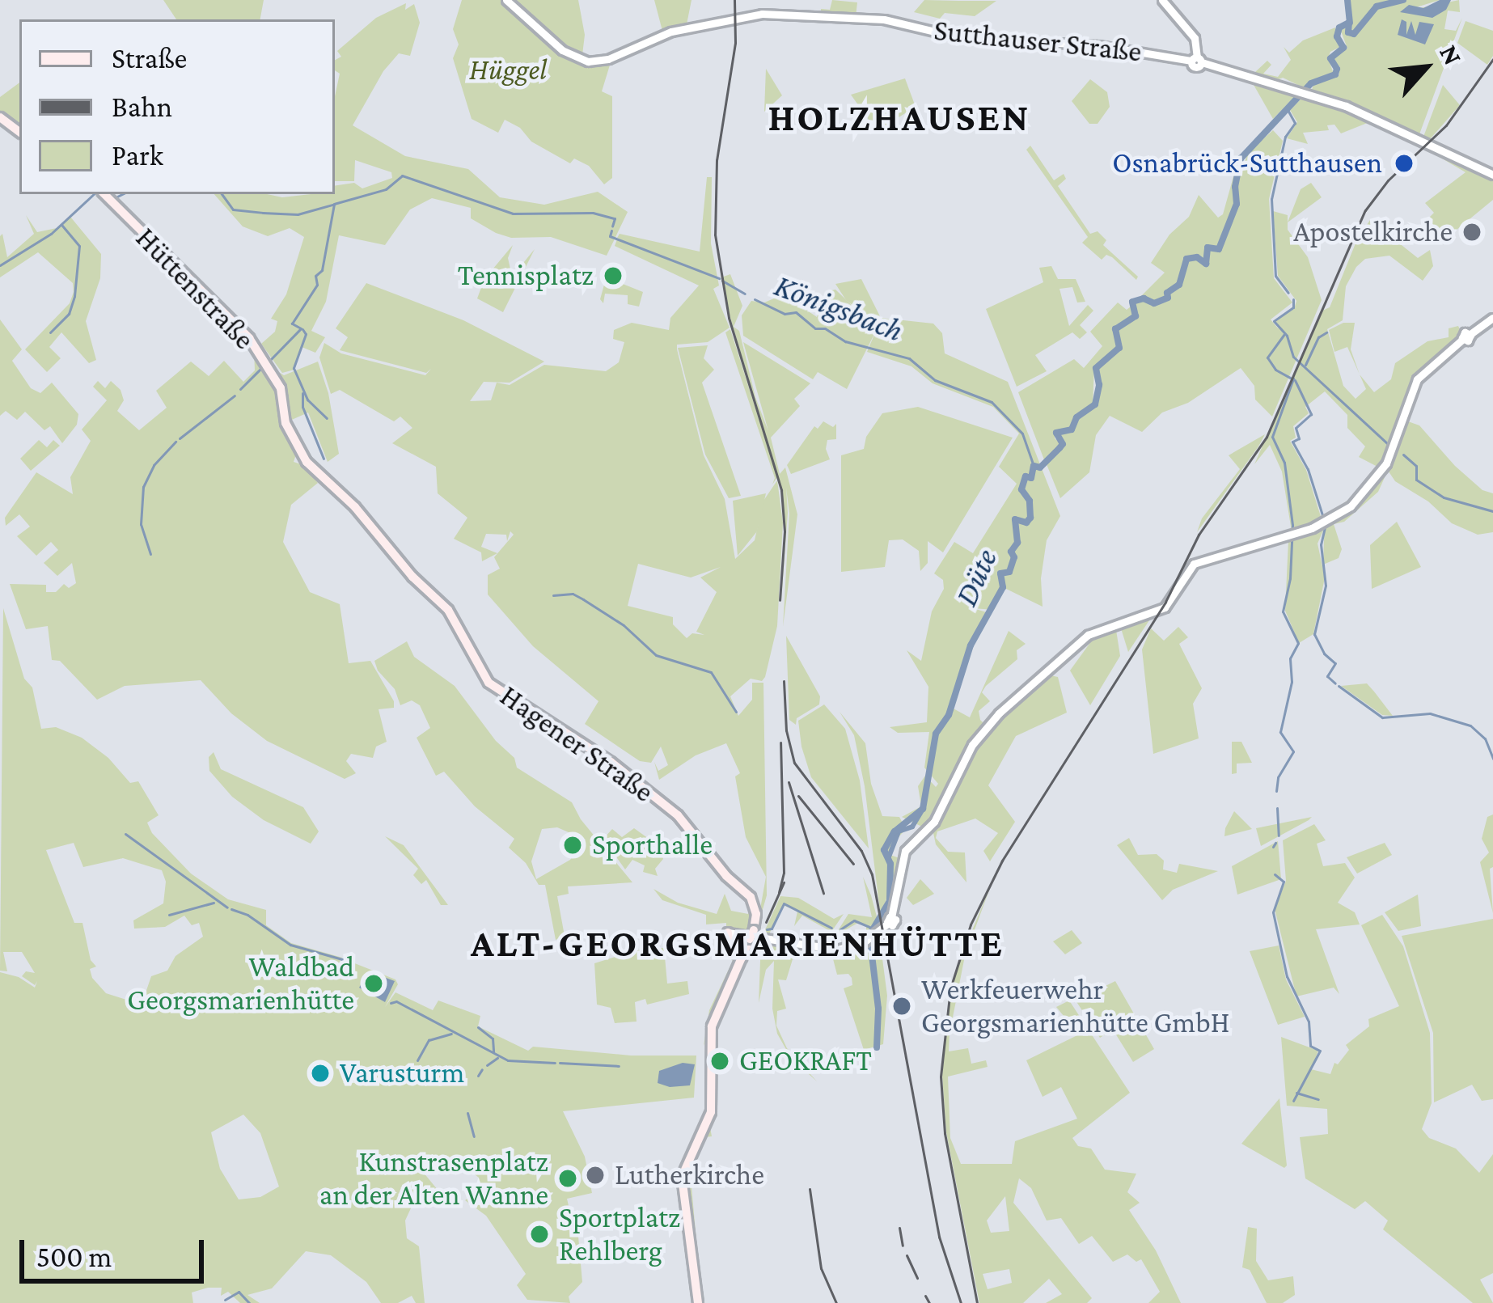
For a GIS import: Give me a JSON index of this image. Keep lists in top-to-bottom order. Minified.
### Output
{"streets":{"main road":["Hüttenstraße","Hagener Straße"],"street":["Sutthauser Straße"]},"crossings":[["Hüttenstraße","Hagener Straße"]],"districts":["HOLZHAUSEN","ALT-GEORGSMARIENHÜTTE"],"water":["Königsbach","Düte"],"parks":["Hüggel"],"places":["Osnabrück-Sutthausen","Apostelkirche","Tennisplatz","Sporthalle","Waldbad Georgsmarienhütte","Werkfeuerwehr Georgsmarienhütte GmbH","GEOKRAFT","Varusturm","Lutherkirche","Kunstrasenplatz an der Alten Wanne","Sportplatz Rehlberg"],"legend":["Straße","Bahn","Park"],"scale_bar":"500 m","north":"top right"}
